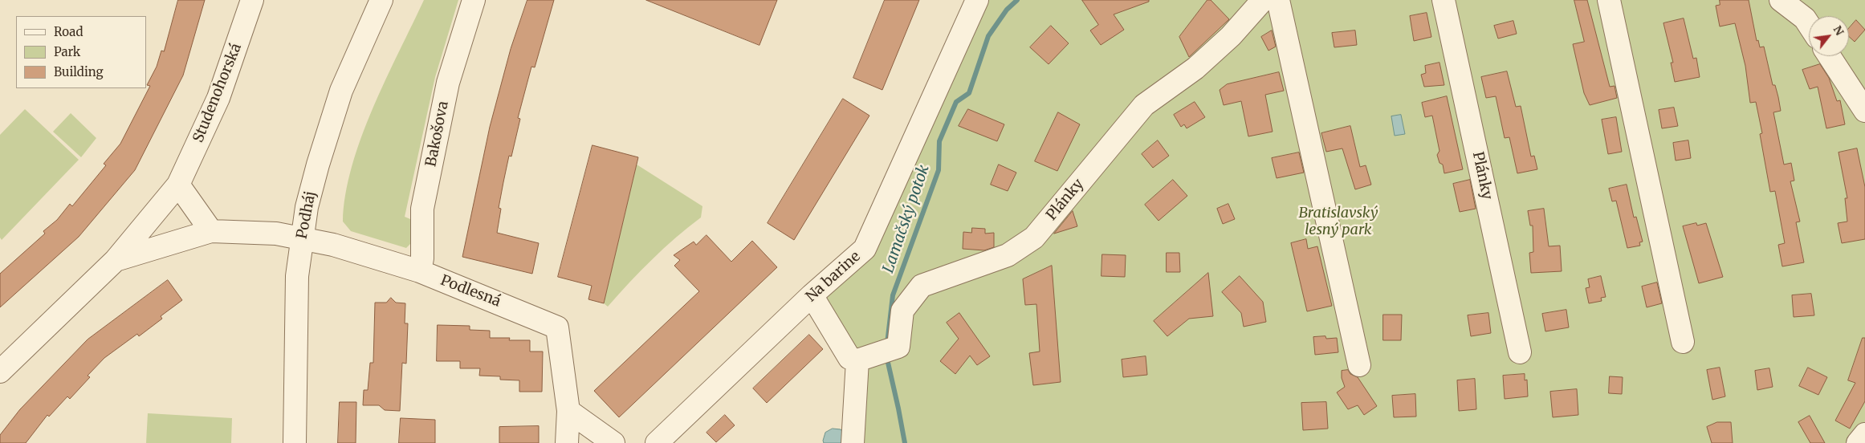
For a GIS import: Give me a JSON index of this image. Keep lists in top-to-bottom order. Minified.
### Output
{"streets":{"street":["Studenohorská","Bakošova","Plánky","Podháj","Na barine","Podlesná"]},"crossings":[["Studenohorská","Podháj"],["Studenohorská","Podlesná"],["Bakošova","Podlesná"],["Podháj","Podlesná"]],"water":["Lamačský potok"],"parks":["Bratislavský lesný park"],"legend":["Road","Park","Building"],"north":"top right"}
